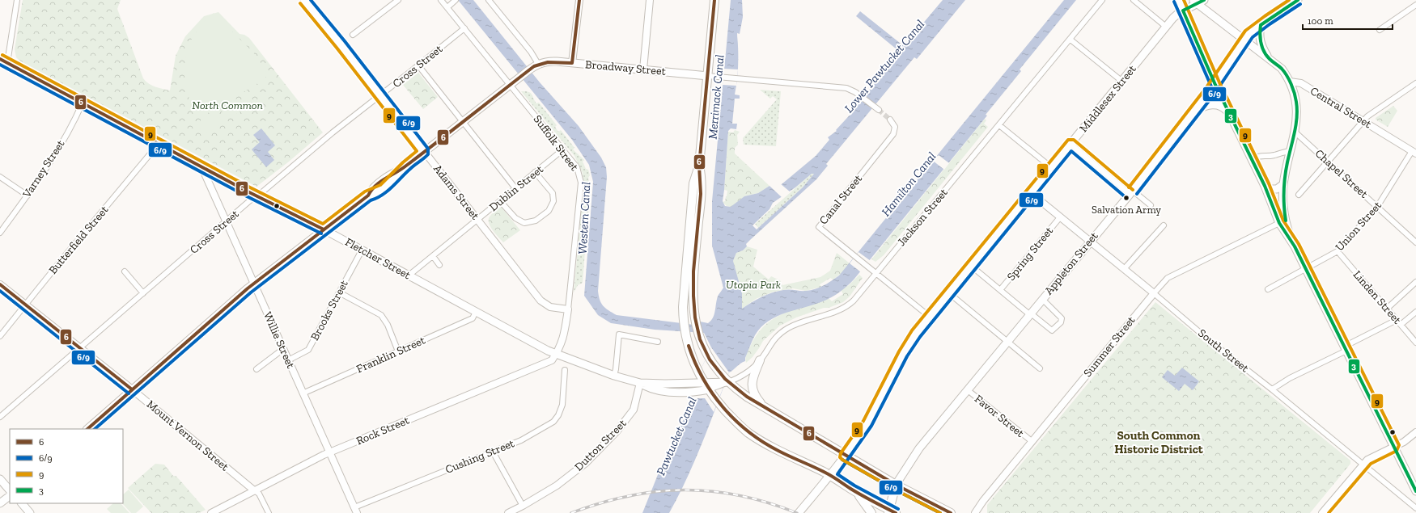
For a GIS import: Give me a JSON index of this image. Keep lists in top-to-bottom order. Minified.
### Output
{"streets":{"main road":["Broadway Street","Middlesex Street","Fletcher Street","Appleton Street"],"street":["Cross Street","Central Street","Suffolk Street","Varney Street","Chapel Street","Dublin Street","Adams Street","Canal Street","Jackson Street","Union Street","Butterfield Street","Spring Street","Linden Street","Brooks Street","Willie Street","Summer Street","South Street","Franklin Street","Favor Street","Rock Street","Mount Vernon Street","Dutton Street","Cushing Street"]},"crossings":[["Cross Street","Suffolk Street"],["Cross Street","Adams Street"],["Cross Street","Fletcher Street"],["Cross Street","Willie Street"],["Cross Street","Mount Vernon Street"],["Broadway Street","Suffolk Street"],["Broadway Street","Adams Street"],["Broadway Street","Fletcher Street"],["Broadway Street","Willie Street"],["Broadway Street","Mount Vernon Street"],["Middlesex Street","Canal Street"],["Middlesex Street","South Street"],["Central Street","Union Street"],["Suffolk Street","Dublin Street"],["Suffolk Street","Adams Street"],["Suffolk Street","Fletcher Street"],["Suffolk Street","Rock Street"],["Varney Street","Fletcher Street"],["Chapel Street","Union Street"],["Dublin Street","Adams Street"],["Dublin Street","Fletcher Street"],["Canal Street","Jackson Street"],["Jackson Street","Fletcher Street"],["Union Street","Linden Street"],["Butterfield Street","Fletcher Street"],["Butterfield Street","Mount Vernon Street"],["Spring Street","South Street"],["Fletcher Street","Brooks Street"],["Fletcher Street","Willie Street"],["Fletcher Street","Franklin Street"],["Fletcher Street","Rock Street"],["Fletcher Street","Dutton Street"],["Appleton Street","South Street"],["Appleton Street","Favor Street"],["Brooks Street","Willie Street"],["Willie Street","Franklin Street"],["Willie Street","Rock Street"],["Willie Street","Cushing Street"],["Summer Street","South Street"],["Summer Street","Favor Street"],["Rock Street","Mount Vernon Street"]],"districts":["South Common Historic District"],"water":["Lower Pawtucket Canal","Merrimack Canal","Hamilton Canal","Western Canal","Pawtucket Canal"],"parks":["North Common","Utopia Park"],"places":["Salvation Army"],"lines":["transit line 6","transit line 6/9","transit line 9","transit line 3"],"legend":["6","6/9","9","3"],"scale_bar":"100 m"}
